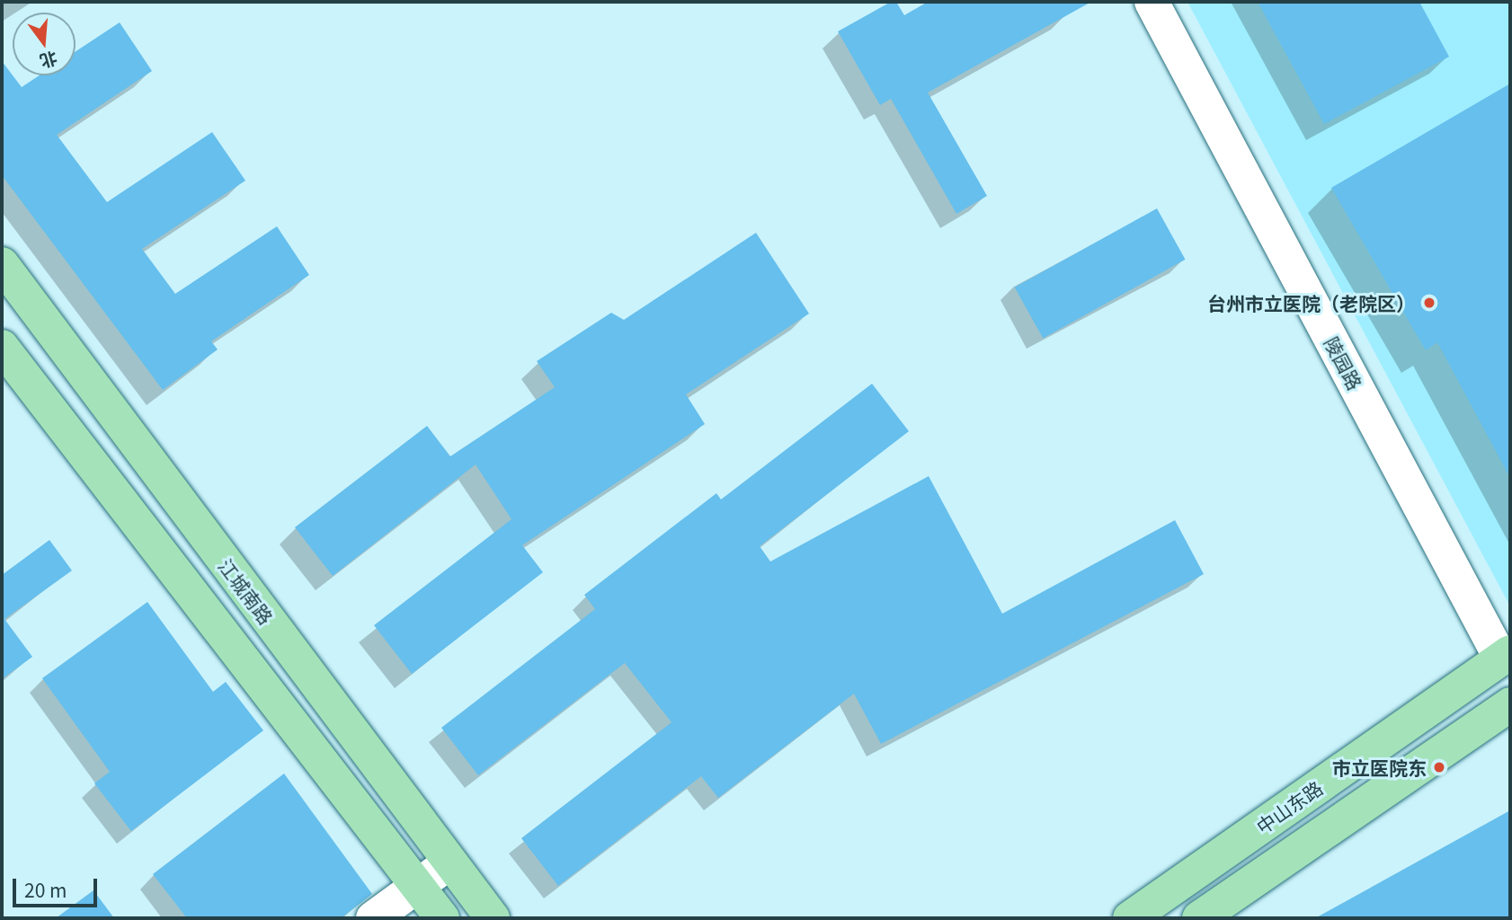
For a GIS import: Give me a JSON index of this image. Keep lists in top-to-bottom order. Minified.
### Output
{"streets":{"main road":["江城南路","中山东路"],"street":["陵园路"]},"crossings":[["陵园路","中山东路"]],"places":["台州市立医院（老院区）","市立医院东"],"scale_bar":"20 m","north":"bottom"}
